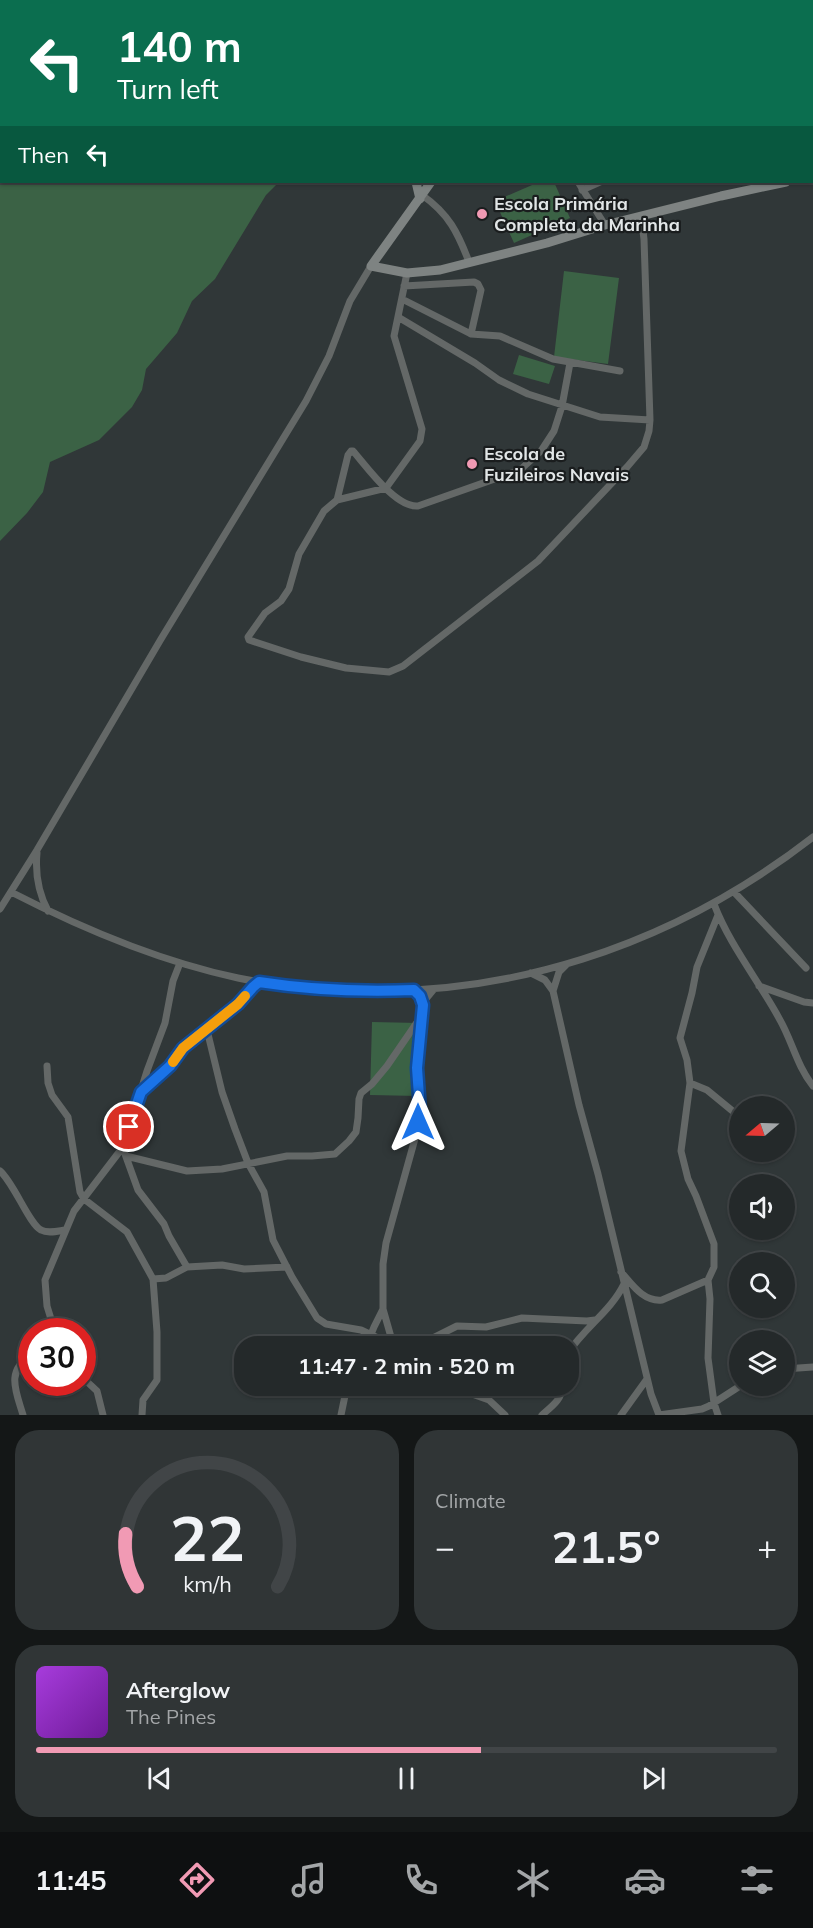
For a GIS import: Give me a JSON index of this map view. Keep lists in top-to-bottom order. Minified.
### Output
{"places":["Escola Primária Completa da Marinha","Escola de Fuzileiros Navais"],"north":"left","page":{"turn":["140 m","Turn left"],"then":"Then","limit":"30","trip":"11:47 · 2 min · 520 m","tile":"Climate","heat":["−","21.5°","+"],"song":["Afterglow","The Pines"],"tabs":"11:45","gauge":["22","km/h"]}}
